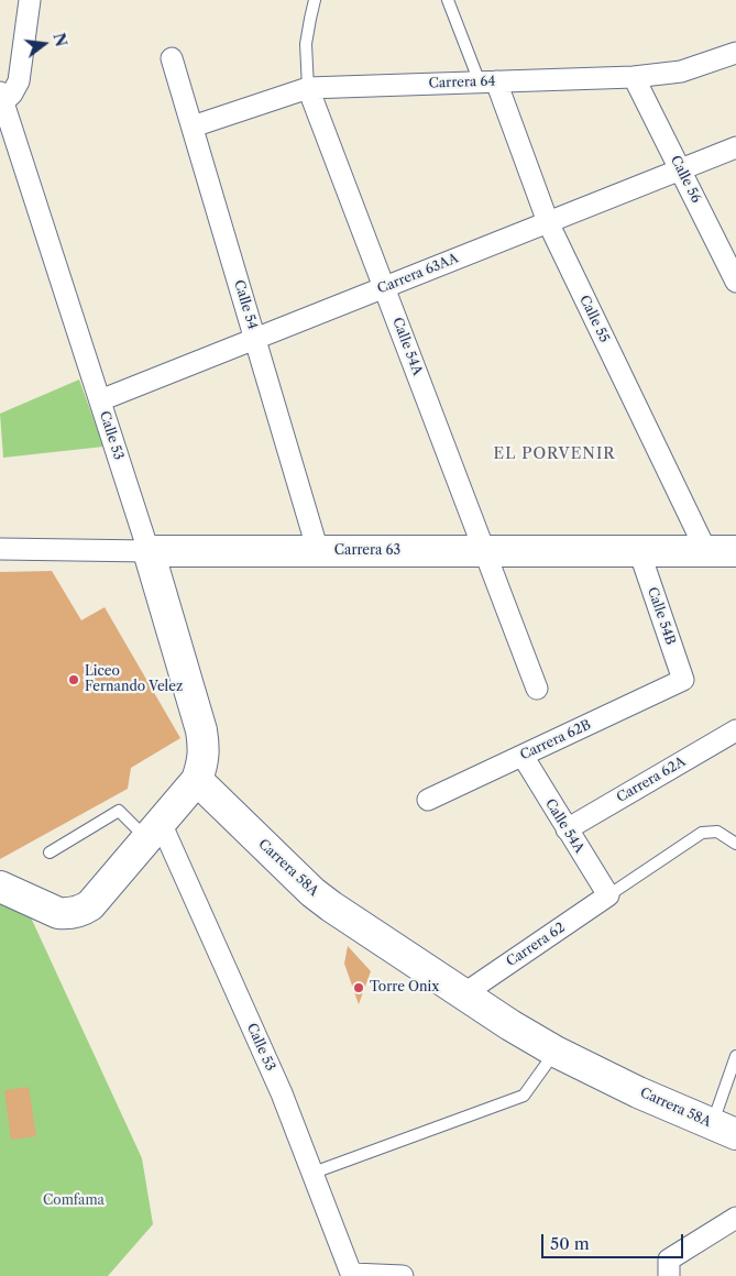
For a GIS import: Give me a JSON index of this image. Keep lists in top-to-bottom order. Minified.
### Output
{"streets":{"street":["Carrera 64","Calle 56","Carrera 63AA","Calle 54","Calle 55","Calle 54A","Calle 53","Carrera 63","Calle 54B","Carrera 62B","Carrera 62A","Carrera 58A","Carrera 62"]},"crossings":[["Carrera 64","Calle 56"],["Carrera 64","Calle 54"],["Carrera 64","Calle 55"],["Carrera 64","Calle 54A"],["Calle 56","Carrera 63AA"],["Carrera 63AA","Calle 54"],["Carrera 63AA","Calle 55"],["Carrera 63AA","Calle 54A"],["Carrera 63AA","Calle 53"],["Calle 54","Carrera 63"],["Calle 55","Carrera 63"],["Calle 54A","Carrera 63"],["Calle 54A","Carrera 62B"],["Calle 54A","Carrera 62A"],["Calle 54A","Carrera 62"],["Calle 53","Carrera 63"],["Calle 53","Carrera 58A"],["Carrera 63","Calle 54B"],["Calle 54B","Carrera 62B"],["Carrera 58A","Carrera 62"]],"districts":["EL PORVENIR"],"parks":["Comfama"],"places":["Liceo Fernando Velez","Torre Onix"],"scale_bar":"50 m","north":"right"}
